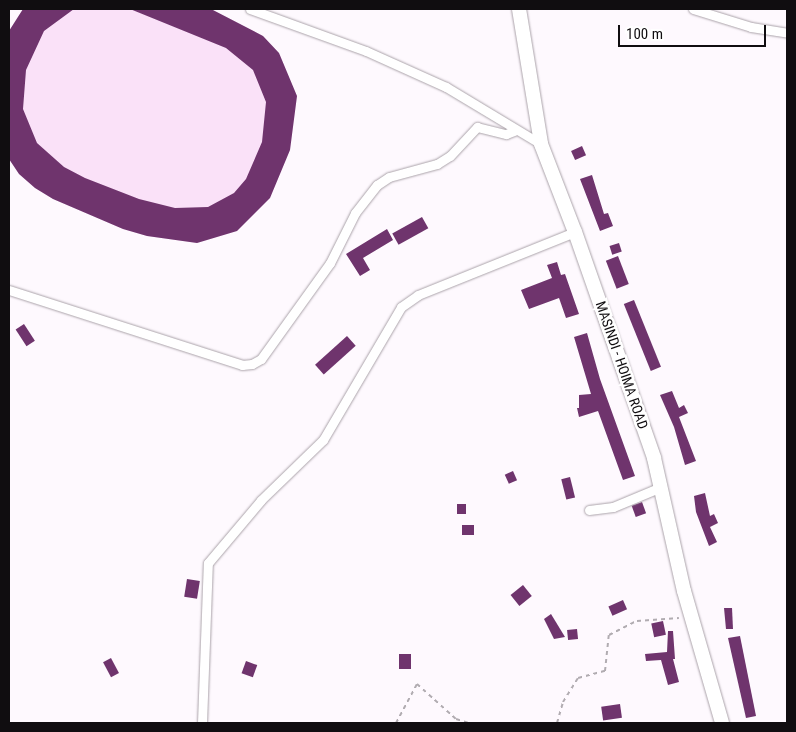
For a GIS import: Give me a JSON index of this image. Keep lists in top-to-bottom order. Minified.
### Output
{"streets":{"main road":["MASINDI - HOIMA ROAD"]},"scale_bar":"100 m"}
